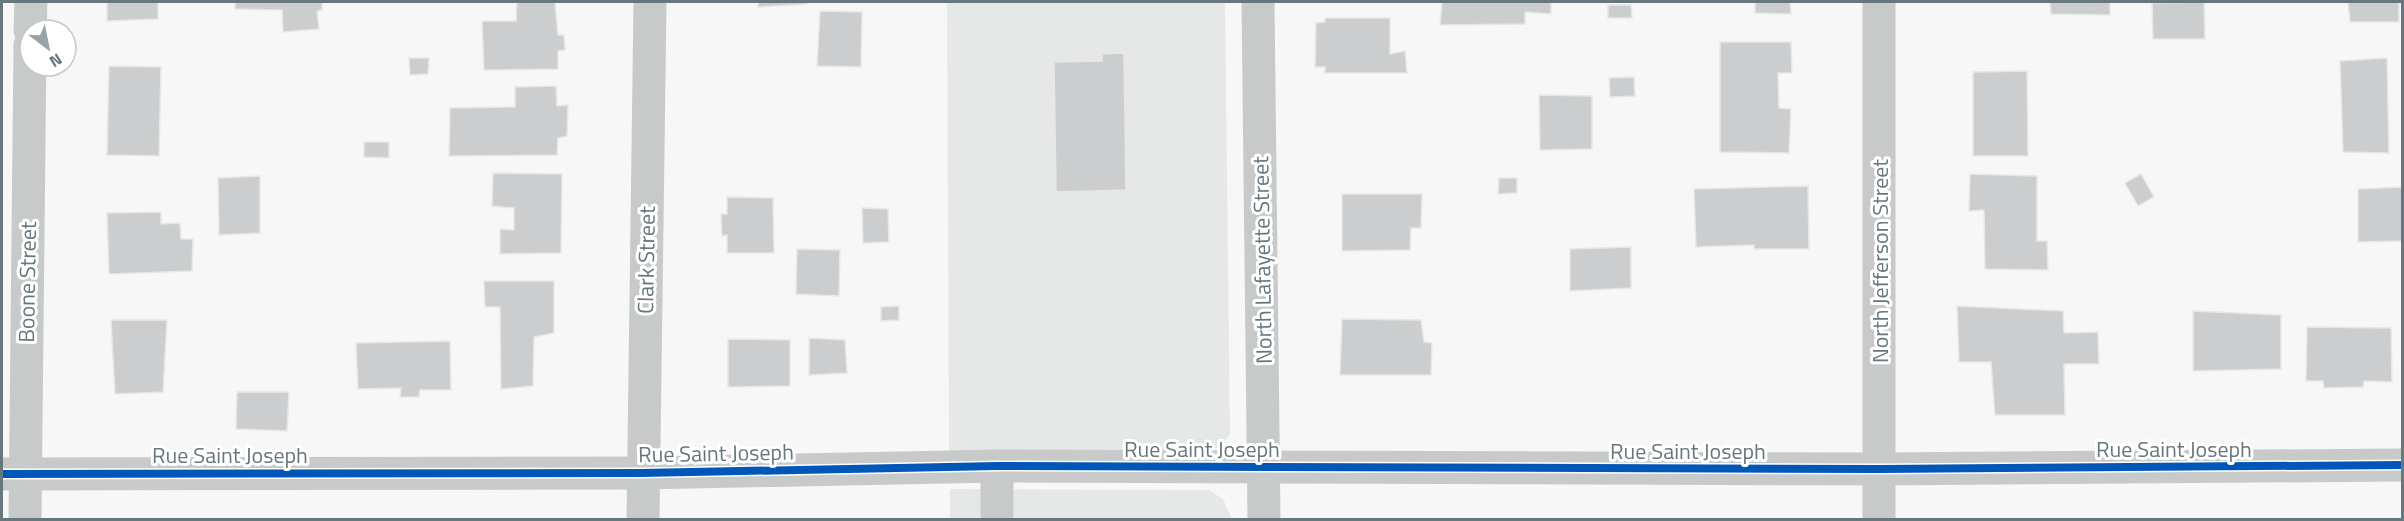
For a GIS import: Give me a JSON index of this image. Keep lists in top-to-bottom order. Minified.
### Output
{"streets":{"street":["Clark Street","North Lafayette Street","North Jefferson Street","Boone Street","Rue Saint Joseph"]},"crossings":[["Clark Street","Rue Saint Joseph"],["North Lafayette Street","Rue Saint Joseph"],["North Jefferson Street","Rue Saint Joseph"],["Boone Street","Rue Saint Joseph"]],"north":"bottom right"}
